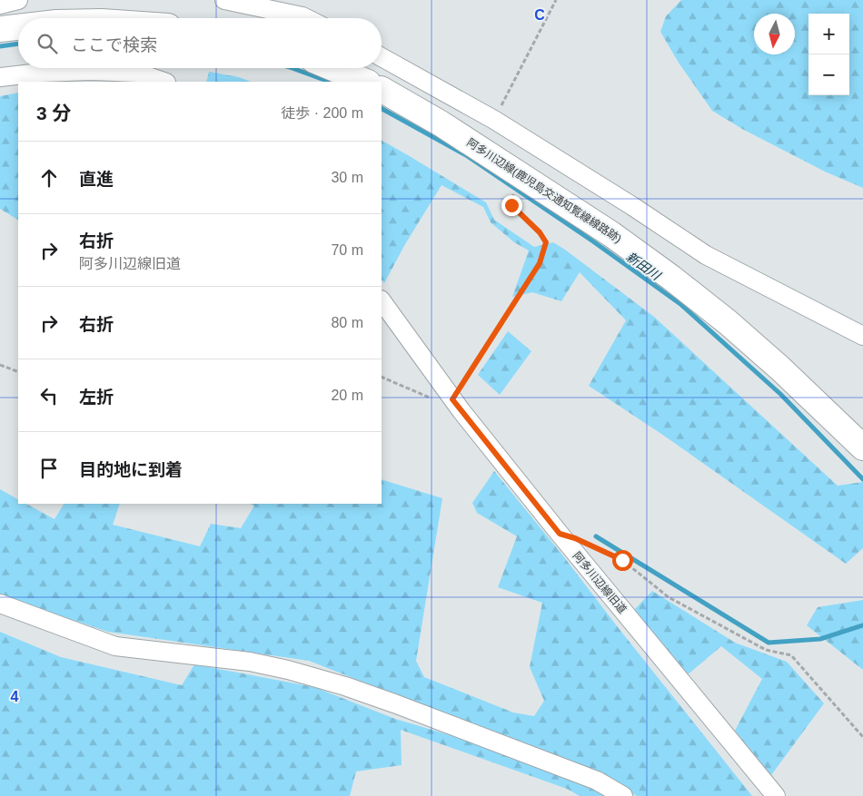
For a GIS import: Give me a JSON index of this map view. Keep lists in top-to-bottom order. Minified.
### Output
{"streets":{"main road":["阿多川辺線(鹿児島交通知覧線線路跡)"],"street":["阿多川辺線旧道"]},"water":["新田川"],"north":"bottom","page":{"map_buttons":["+","−"],"search":"ここで検索","heading":["3 分","徒歩 · 200 m"],"list":[["直進","30 m"],["右折","阿多川辺線旧道","70 m"],["右折","80 m"],["左折","20 m"],"目的地に到着"]},"grid":{"columns":["C"],"rows":["4"]}}
